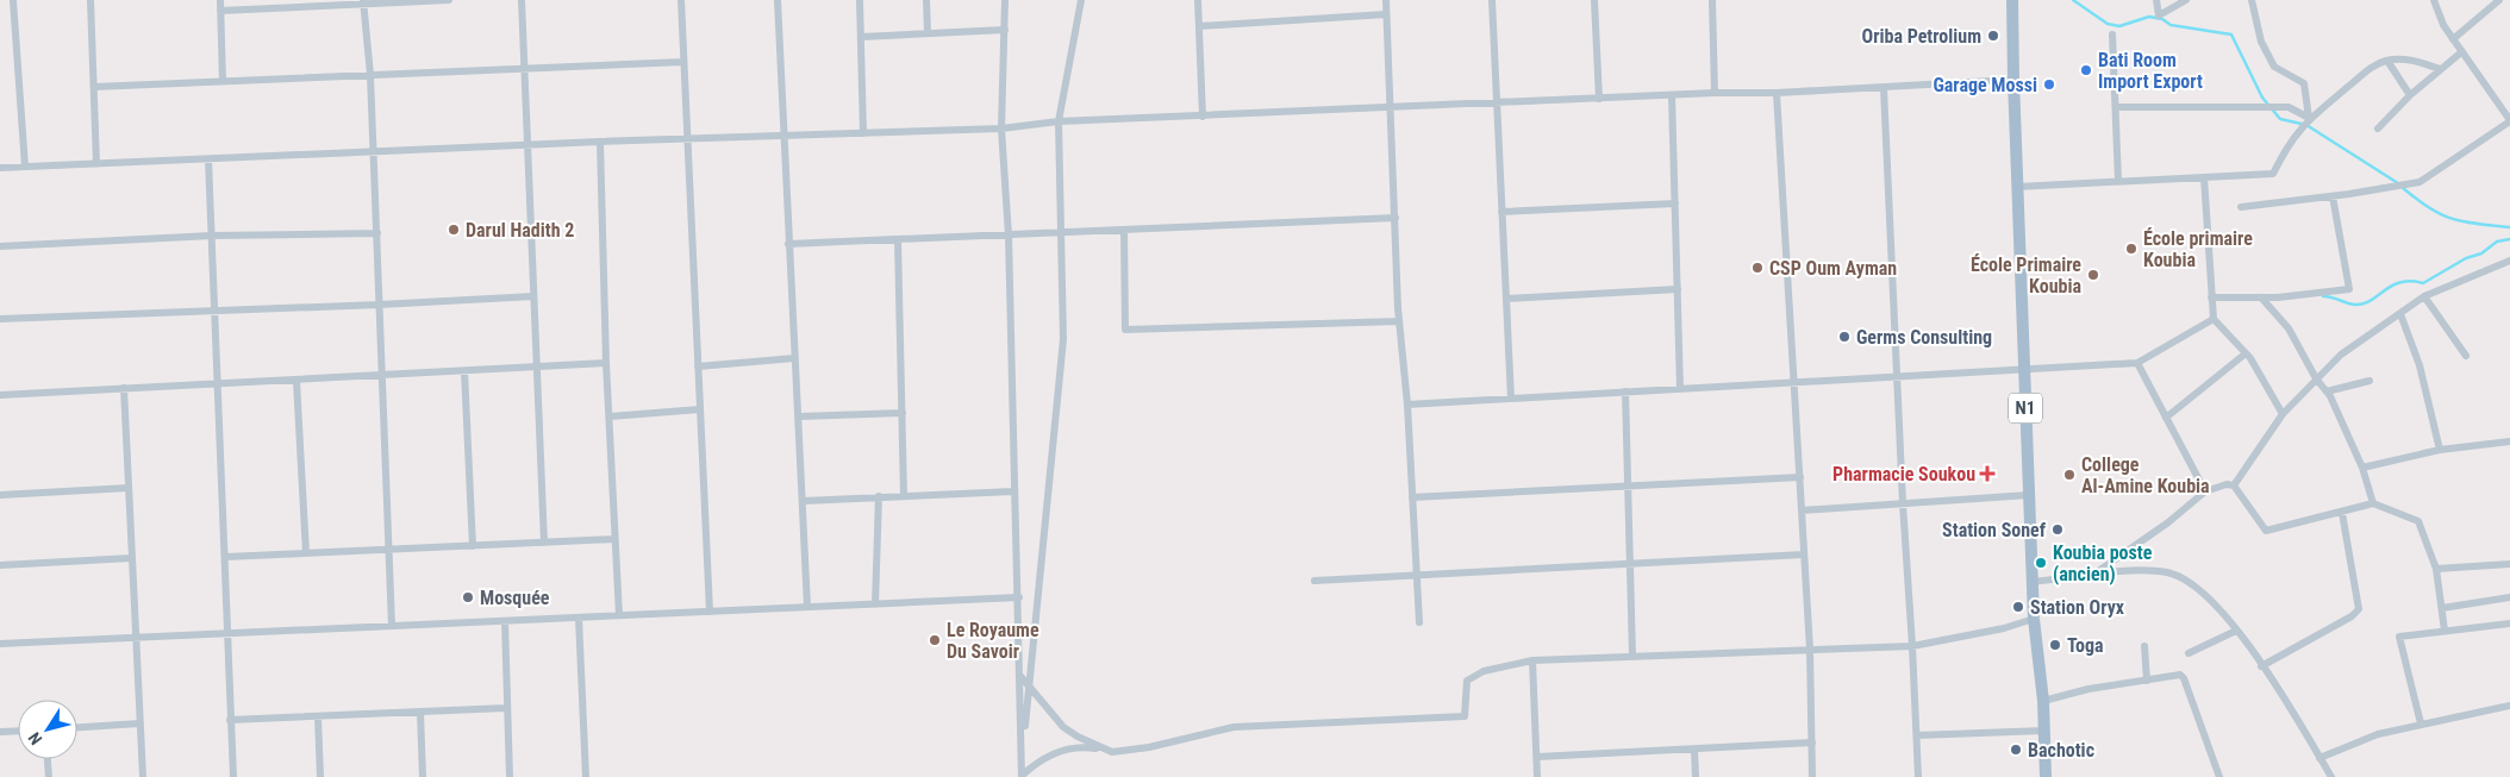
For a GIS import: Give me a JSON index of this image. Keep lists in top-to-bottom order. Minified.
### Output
{"streets":{"main road":["N1"]},"places":{"other":["Oriba Petrolium","Bati Room Import Export","Garage Mossi","Darul Hadith 2","École primaire Koubia","CSP Oum Ayman","École Primaire Koubia","Germs Consulting","College Al-Amine Koubia","Station Sonef","Koubia poste (ancien)","Mosquée","Station Oryx","Le Royaume Du Savoir","Toga","Bachotic"],"health":["Pharmacie Soukou"]},"north":"bottom left"}
